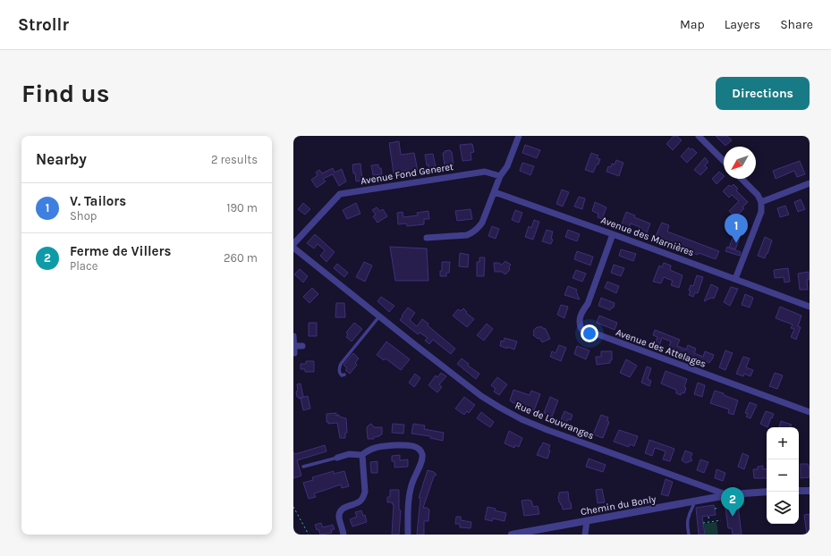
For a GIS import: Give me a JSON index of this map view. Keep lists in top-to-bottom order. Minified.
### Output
{"streets":{"street":["Avenue Fond Generet","Avenue des Marnières","Avenue des Attelages","Rue de Louvranges","Chemin du Bonly"]},"crossings":[["Avenue des Marnières","Avenue des Attelages"],["Rue de Louvranges","Chemin du Bonly"]],"north":"bottom left","page":{"header":"Strollr","nav":["Map","Layers","Share"],"buttons":"Directions","title":"Find us","heading":["Nearby","2 results"],"list":[{"mark":"1","name":"V. Tailors","note":"Shop","value":"190 m"},{"mark":"2","name":"Ferme de Villers","note":"Place","value":"260 m"}],"pins":["1","2"],"map_buttons":["+","−"]}}
